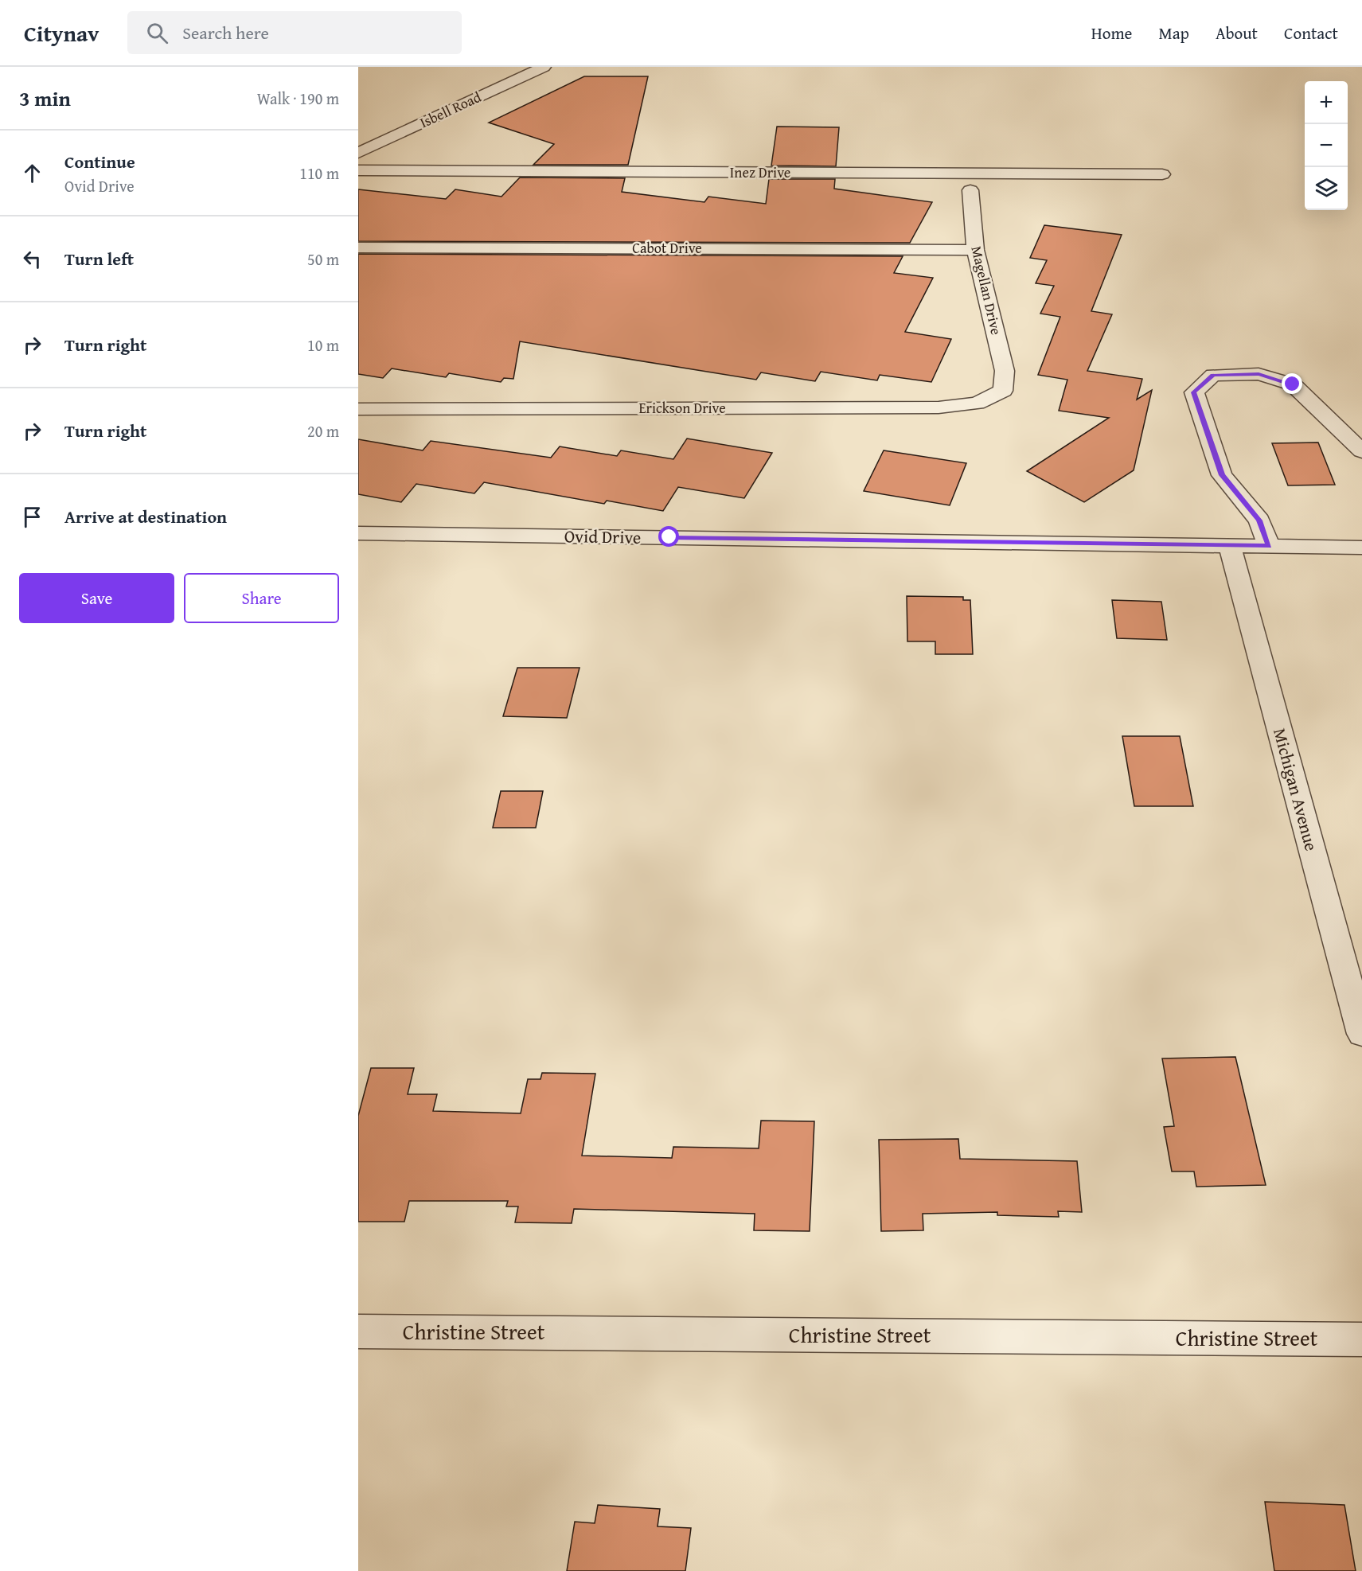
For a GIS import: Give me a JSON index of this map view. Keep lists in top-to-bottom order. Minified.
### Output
{"streets":{"street":["Isbell Road","Inez Drive","Cabot Drive","Magellan Drive","Erickson Drive","Ovid Drive","Michigan Avenue","Christine Street"]},"crossings":[["Cabot Drive","Magellan Drive"],["Magellan Drive","Erickson Drive"],["Ovid Drive","Michigan Avenue"]],"page":{"header":"Citynav","search":"Search here","nav":["Home","Map","About","Contact"],"heading":["3 min","Walk · 190 m"],"map_buttons":["+","−"],"list":[["Continue","Ovid Drive","110 m"],["Turn left","50 m"],["Turn right","10 m"],["Turn right","20 m"],"Arrive at destination"],"buttons":["Save","Share"]}}
